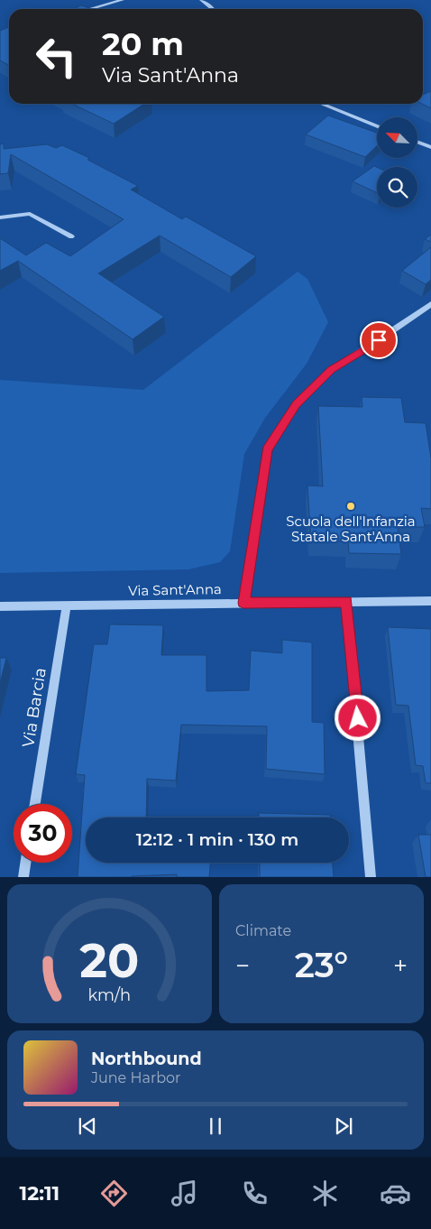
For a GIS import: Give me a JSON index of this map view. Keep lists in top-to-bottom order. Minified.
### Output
{"streets":{"street":["Via Sant'Anna","Via Barcia"]},"crossings":[["Via Sant'Anna","Via Barcia"]],"places":["Scuola dell'Infanzia Statale Sant'Anna"],"north":"top left","page":{"turn":["20 m","Via Sant'Anna"],"limit":"30","trip":"12:12 · 1 min · 130 m","tile":"Climate","heat":["−","23°","+"],"song":["Northbound","June Harbor"],"tabs":"12:11","gauge":["20","km/h"]}}
